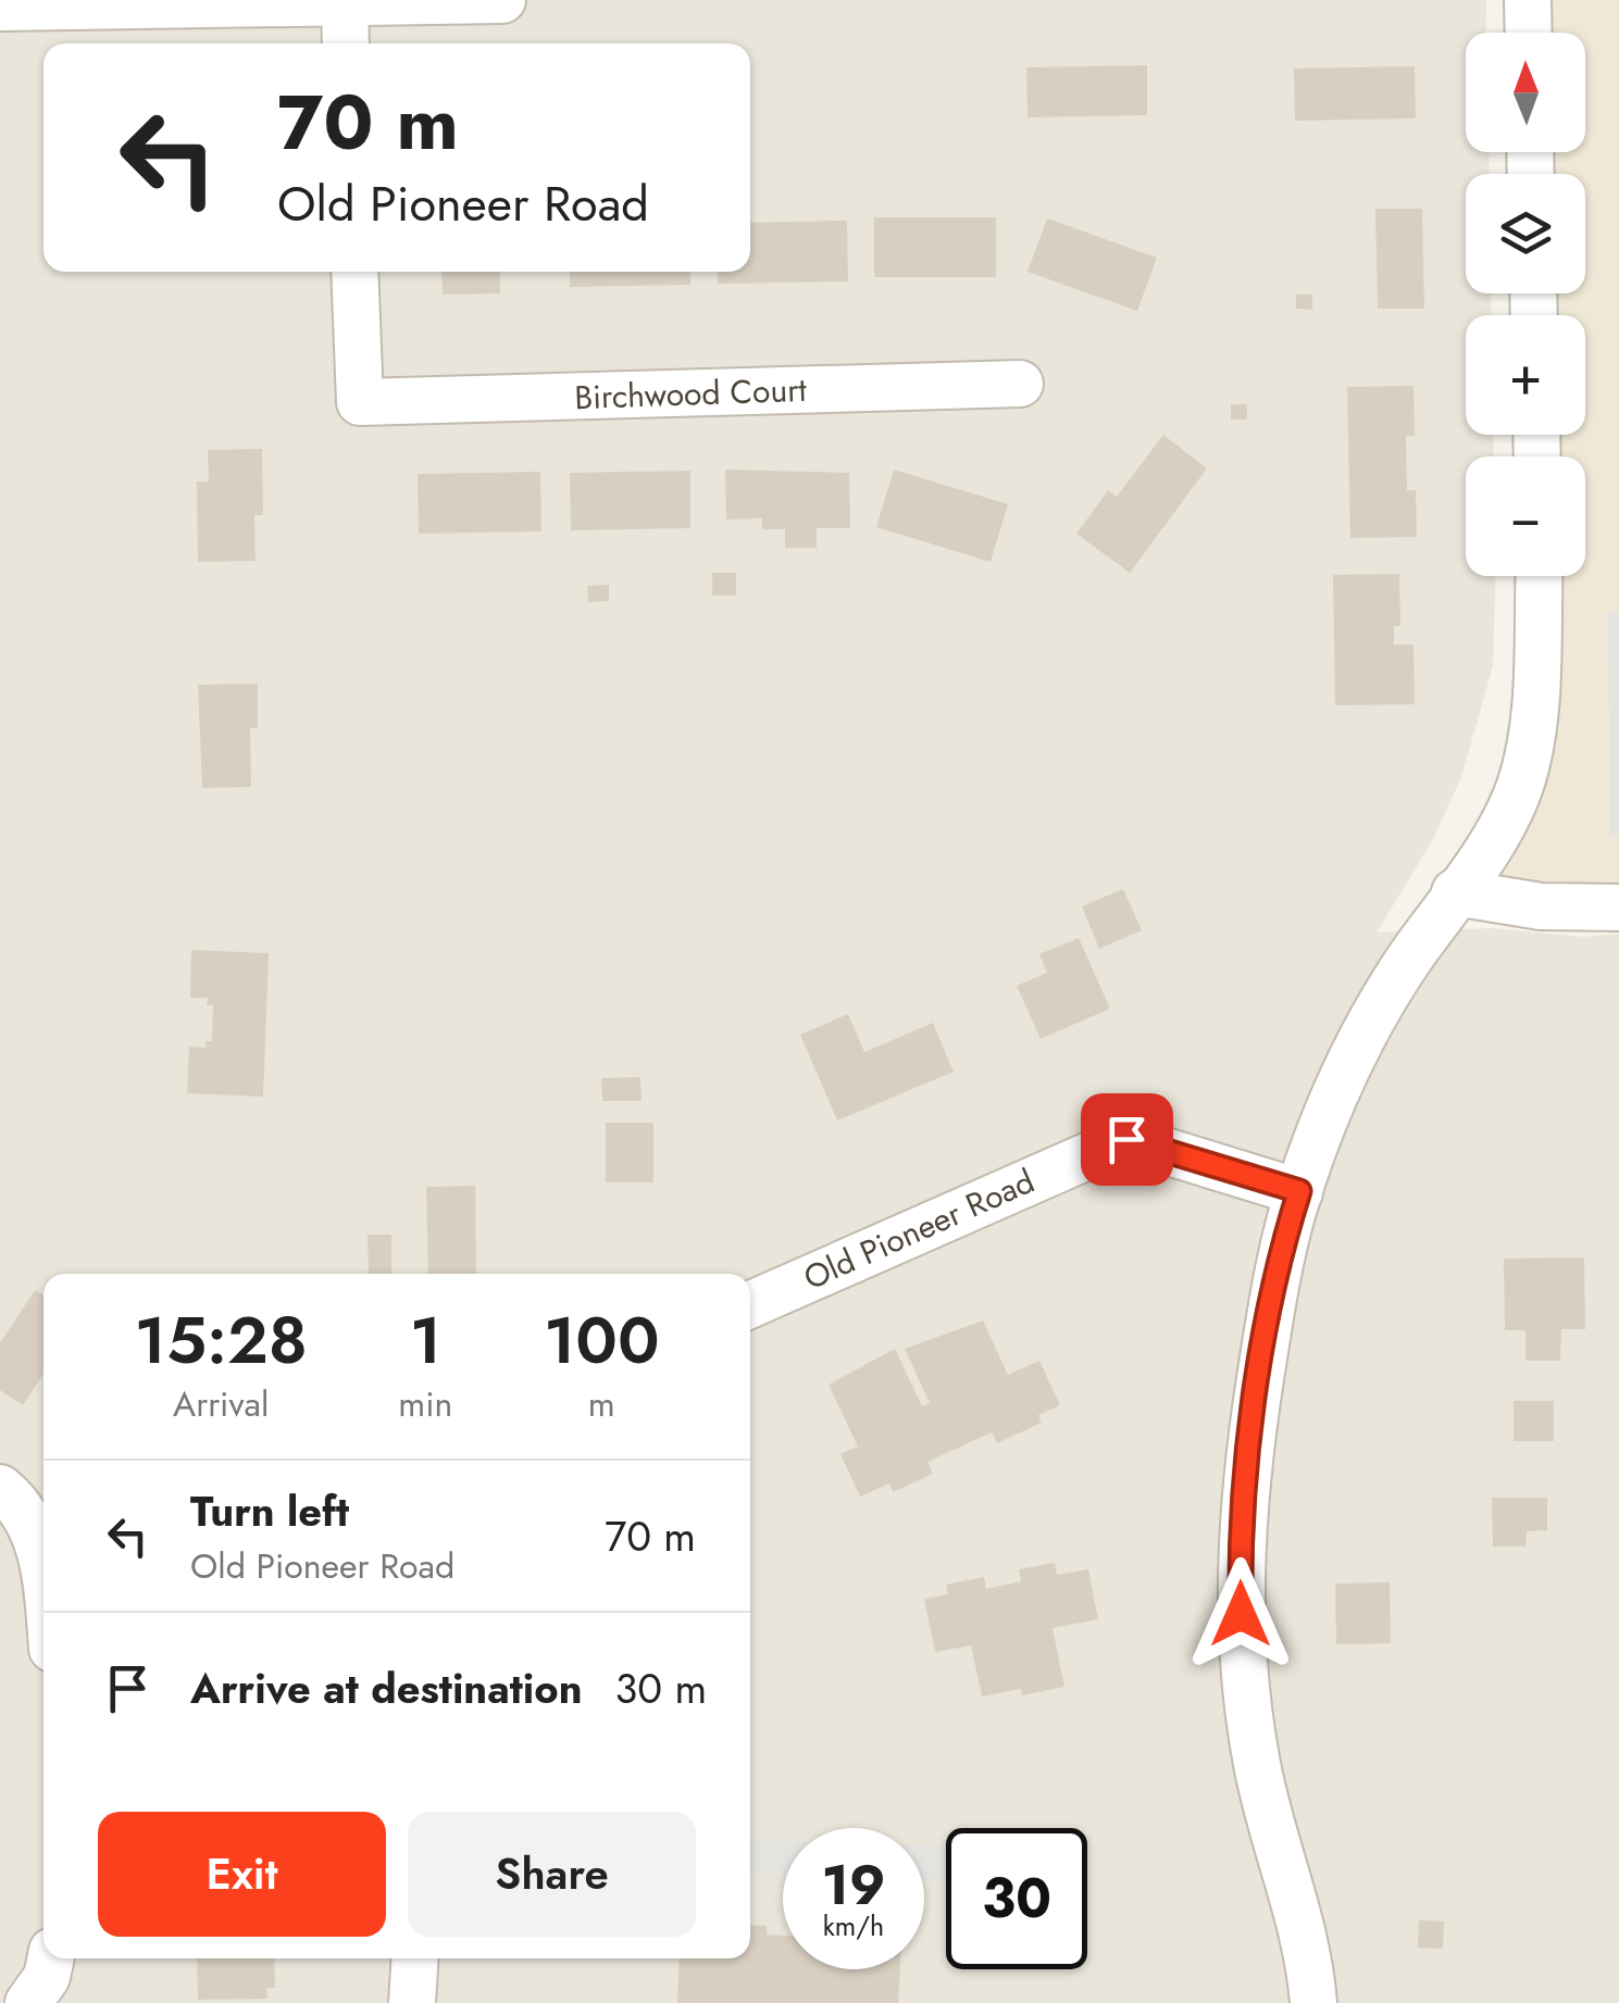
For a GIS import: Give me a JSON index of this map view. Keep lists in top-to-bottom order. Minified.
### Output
{"streets":{"street":["Birchwood Court","Old Pioneer Road"]},"north":"top","page":{"map_buttons":["+","−"],"turn":["70 m","Old Pioneer Road"],"eta":["15:28","Arrival","1","min","100","m"],"list":[{"name":"Turn left","note":"Old Pioneer Road","value":"70 m"},{"name":"Arrive at destination","value":"30 m"}],"buttons":["Exit","Share"],"speed":"19 km/h","limit":"30"}}
